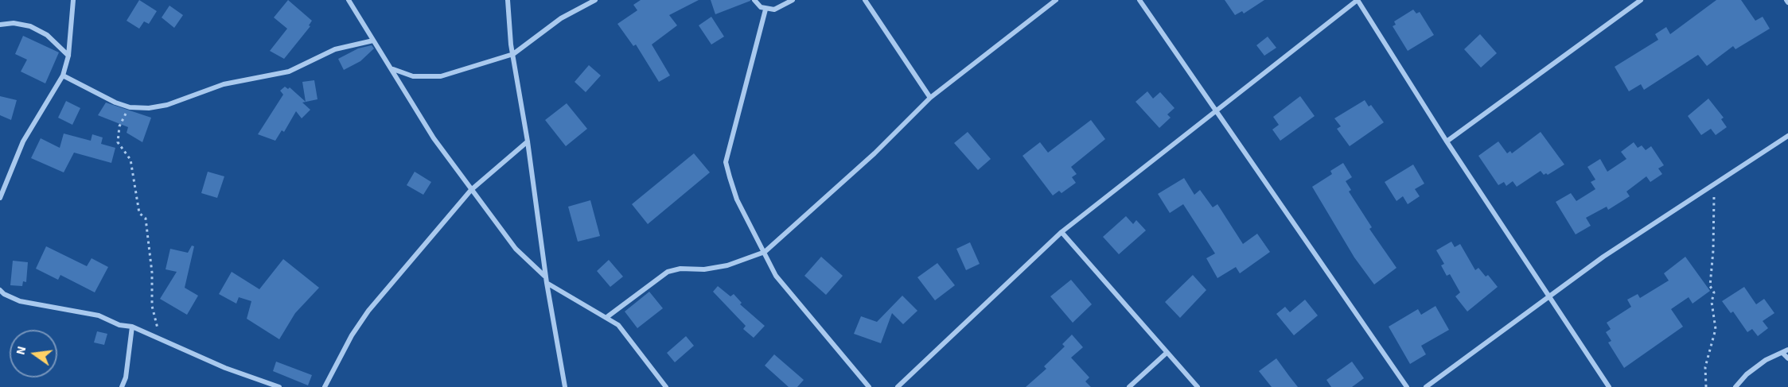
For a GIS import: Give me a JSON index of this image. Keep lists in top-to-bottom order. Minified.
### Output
{"north":"left"}
